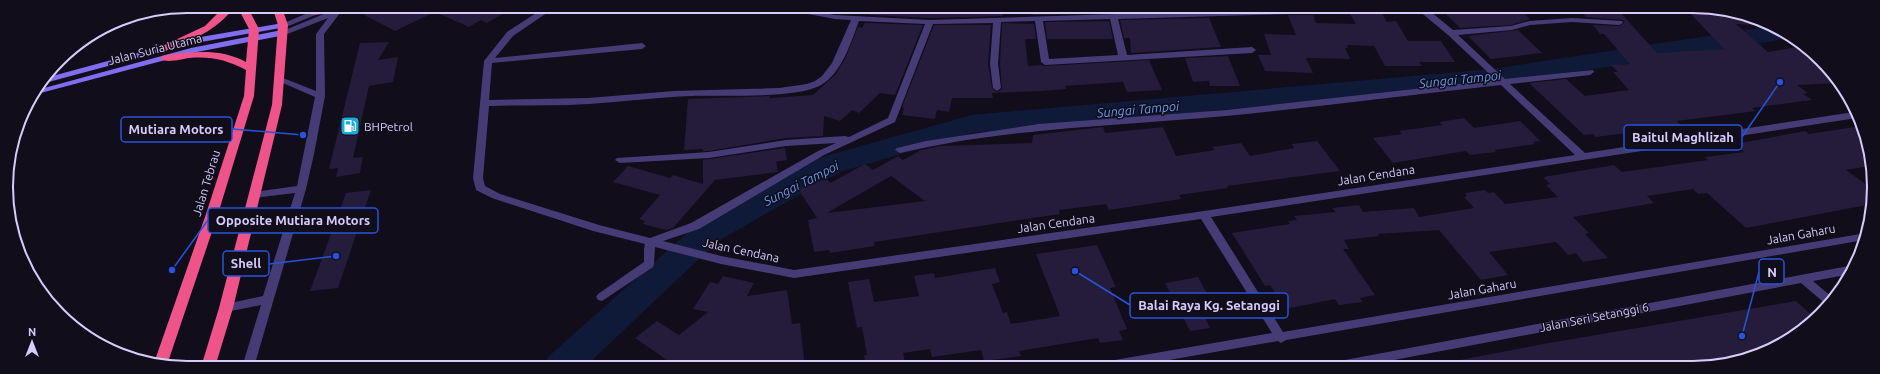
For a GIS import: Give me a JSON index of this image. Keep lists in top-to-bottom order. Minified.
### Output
{"streets":{"highway":["Jalan Tebrau"],"main road":["Jalan Suria Utama"],"street":["Jalan Cendana","Jalan Gaharu","Jalan Seri Setanggi 6"]},"crossings":[["Jalan Suria Utama","Jalan Tebrau"]],"water":["Sungai Tampoi"],"places":{"other":["Baitul Maghlizah","Mutiara Motors","Shell","Opposite Mutiara Motors","Balai Raya Kg. Setanggi","N"],"fuel station":["BHPetrol"]},"north":"top"}
